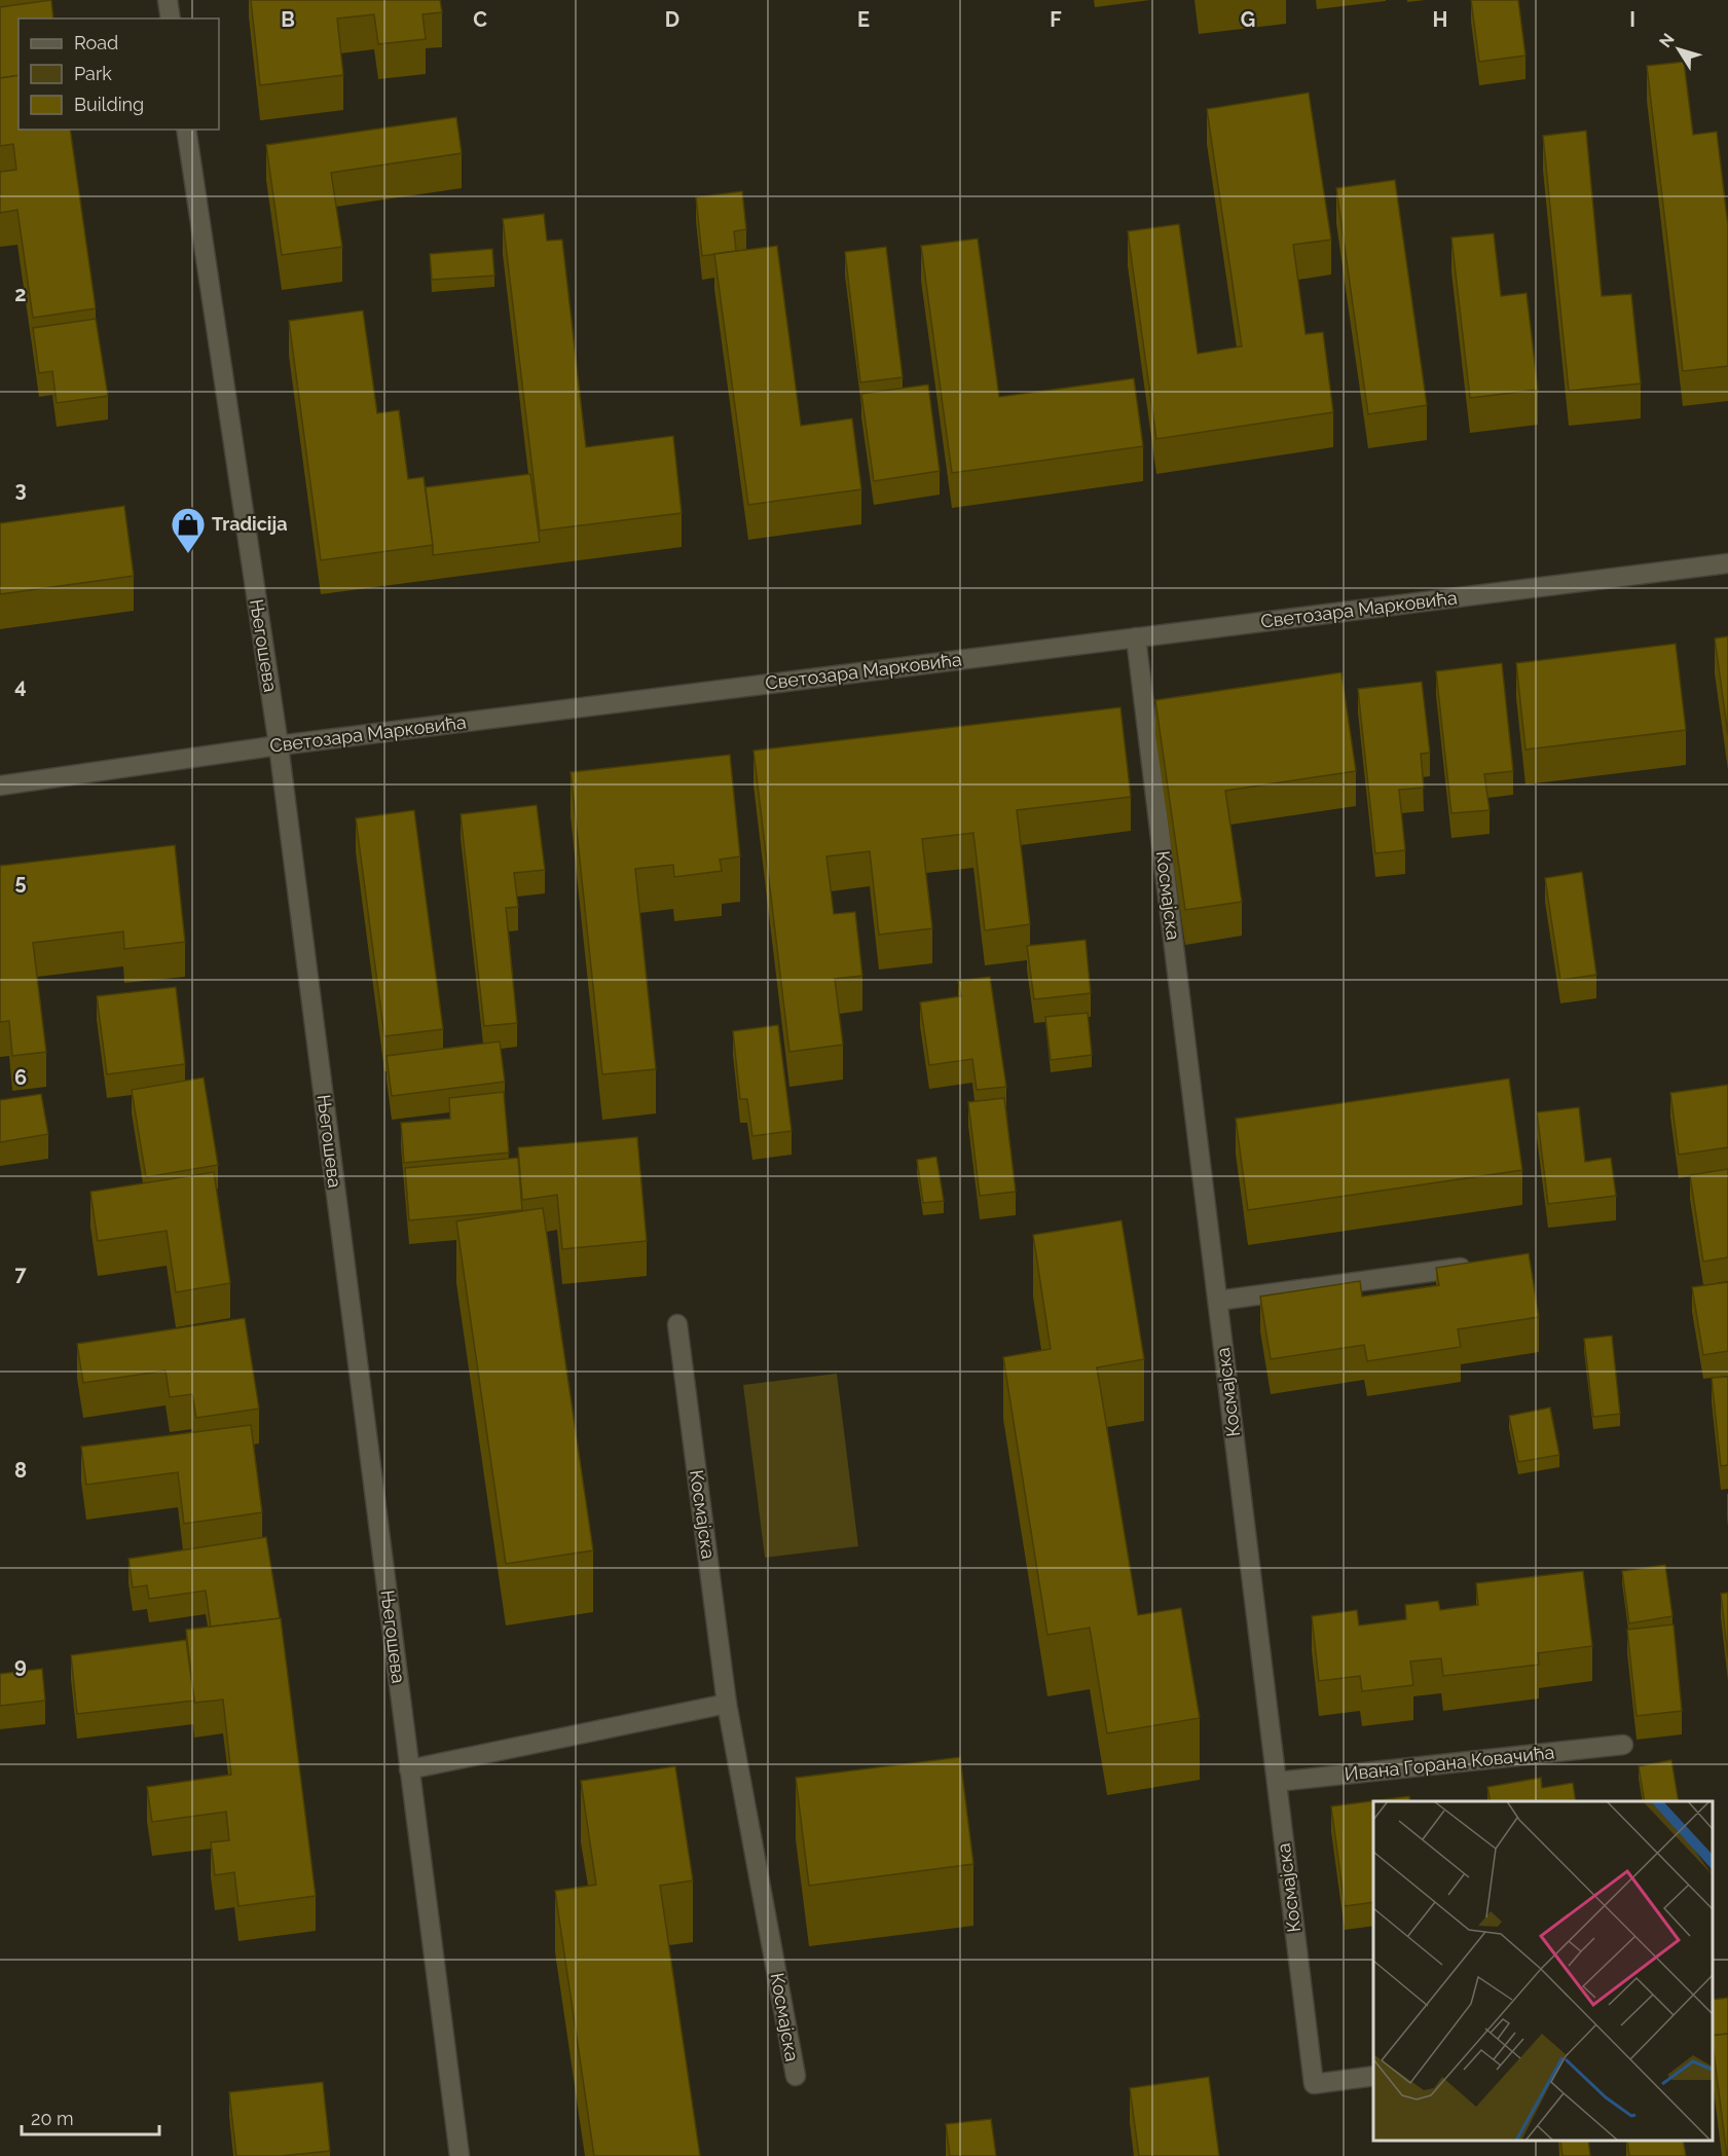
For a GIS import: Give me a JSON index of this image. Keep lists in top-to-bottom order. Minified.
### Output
{"streets":{"street":["Светозара Марковића","Његошева","Космајска","Ивана Горана Ковачића"]},"crossings":[["Светозара Марковића","Његошева"],["Светозара Марковића","Космајска"],["Космајска","Ивана Горана Ковачића"]],"places":{"shop":["Tradicija"]},"legend":["Road","Park","Building"],"scale_bar":"20 m","north":"top left","grid":{"columns":["B","C","D","E","F","G","H","I"],"rows":["2","3","4","5","6","7","8","9"]}}
